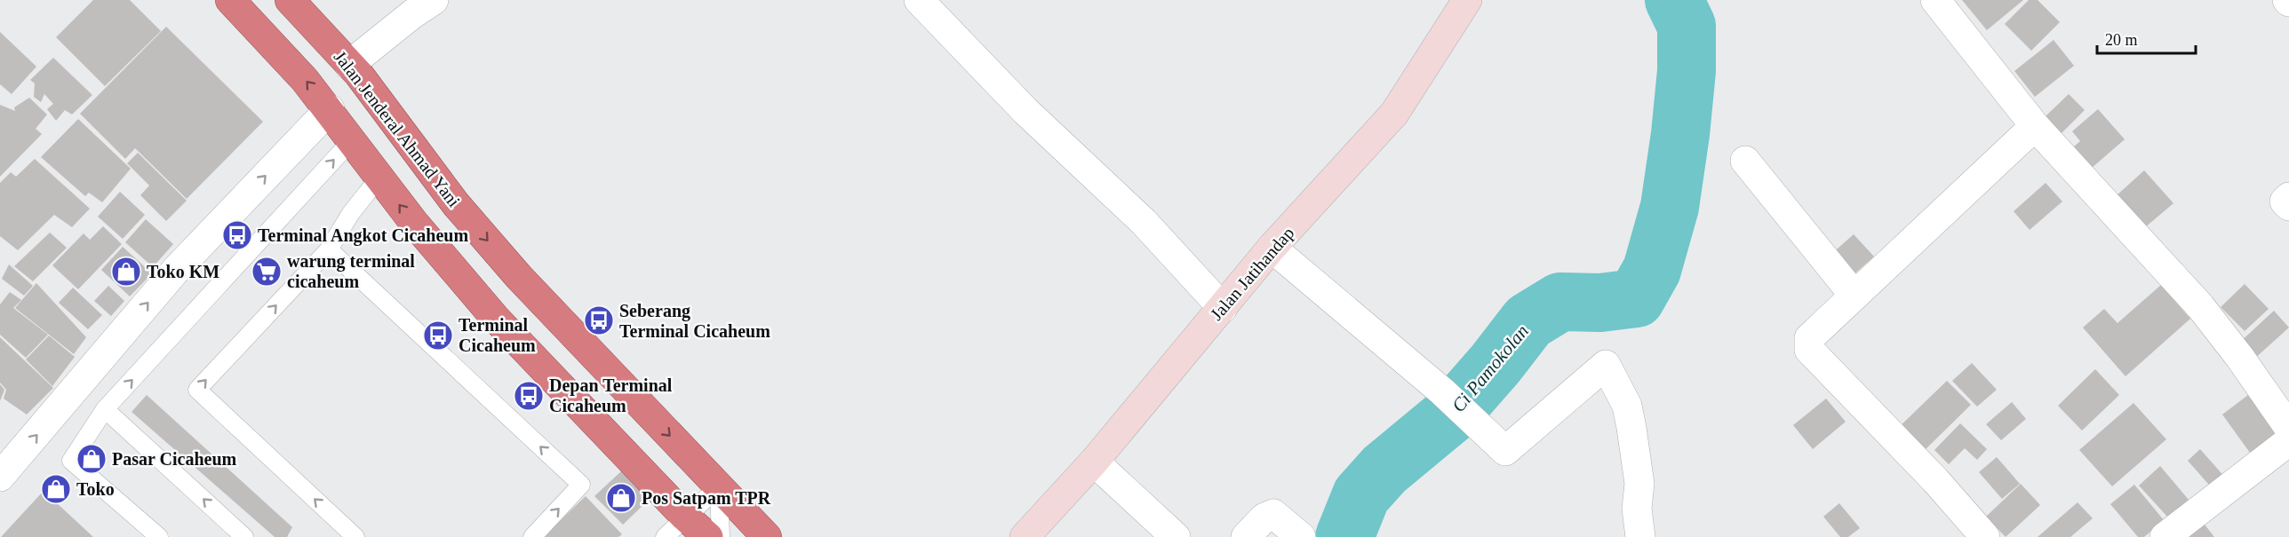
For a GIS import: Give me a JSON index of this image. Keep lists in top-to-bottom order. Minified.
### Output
{"streets":{"highway":["Jalan Jenderal Ahmad Yani"],"street":["Jalan Jatihandap"]},"water":["Ci Pamokolan"],"places":{"bus stop":["Terminal Angkot Cicaheum","Seberang Terminal Cicaheum","Terminal Cicaheum","Depan Terminal Cicaheum"],"shop":["Toko KM","Pasar Cicaheum","Toko","Pos Satpam TPR"],"supermarket":["warung terminal cicaheum"]},"scale_bar":"20 m"}
